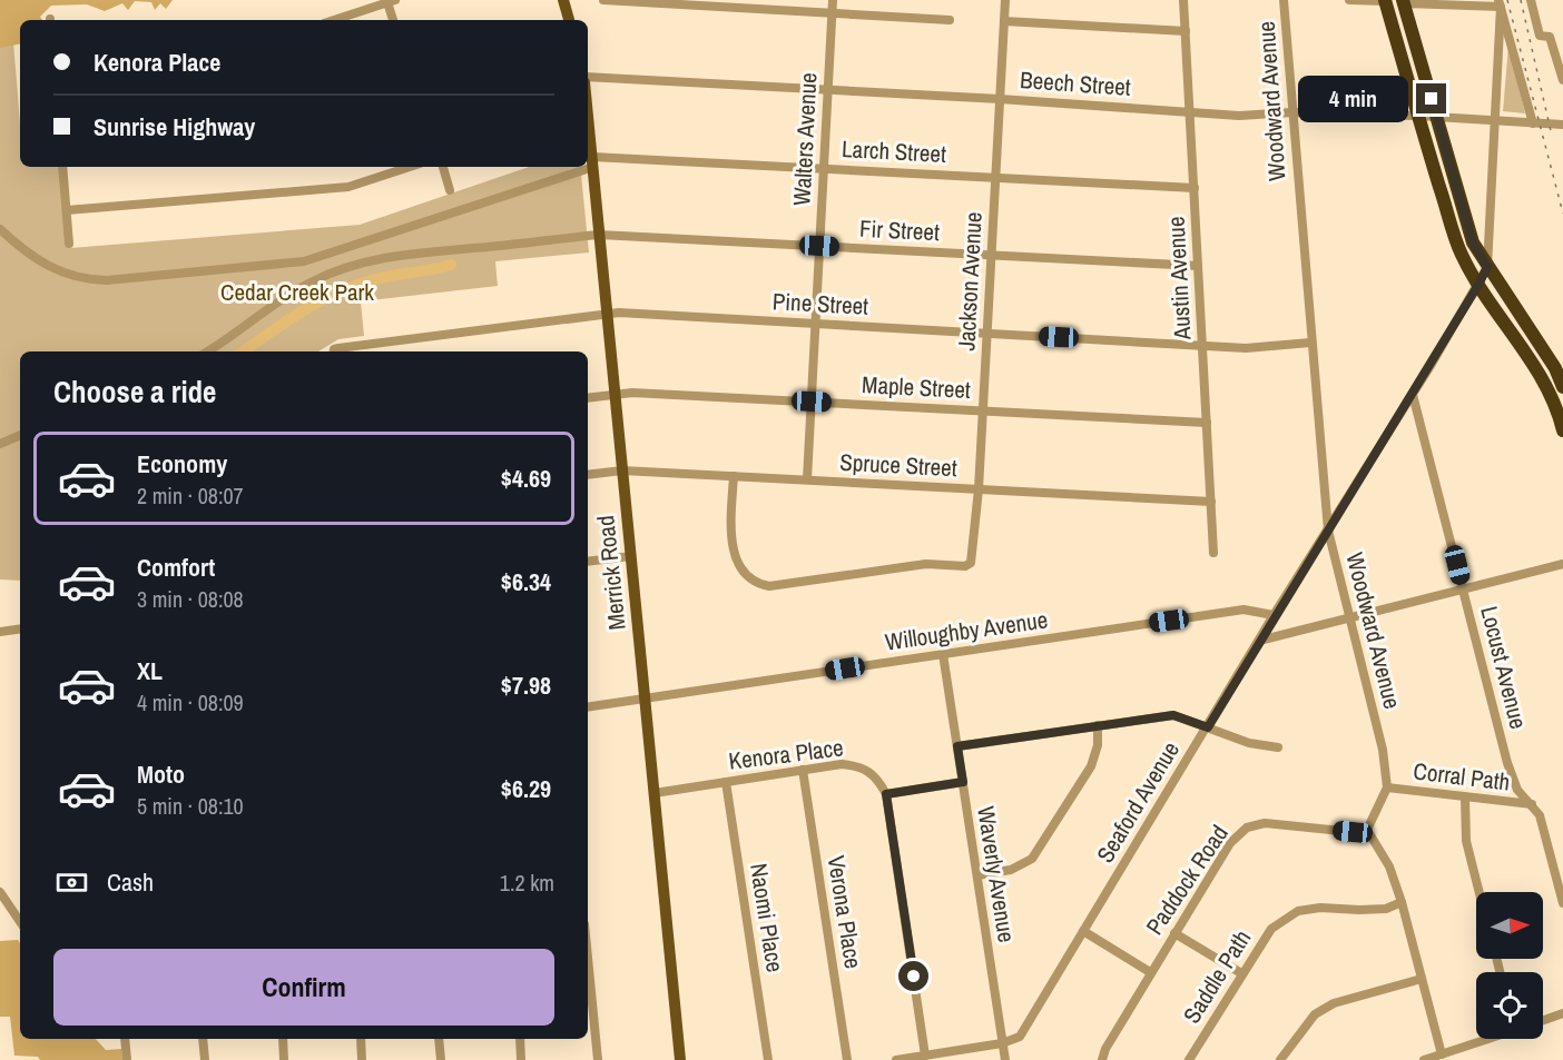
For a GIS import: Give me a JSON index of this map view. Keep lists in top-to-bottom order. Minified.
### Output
{"streets":{"main road":["Merrick Road"],"street":["Beech Street","Woodward Avenue","Walters Avenue","Larch Street","Fir Street","Austin Avenue","Jackson Avenue","Pine Street","Maple Street","Spruce Street","Willoughby Avenue","Locust Avenue","Kenora Place","Corral Path","Seaford Avenue","Waverly Avenue","Paddock Road","Verona Place","Naomi Place","Saddle Path"]},"crossings":[["Beech Street","Woodward Avenue"],["Beech Street","Walters Avenue"],["Beech Street","Austin Avenue"],["Beech Street","Jackson Avenue"],["Woodward Avenue","Pine Street"],["Woodward Avenue","Corral Path"],["Woodward Avenue","Seaford Avenue"],["Walters Avenue","Larch Street"],["Walters Avenue","Fir Street"],["Walters Avenue","Pine Street"],["Walters Avenue","Maple Street"],["Walters Avenue","Spruce Street"],["Larch Street","Austin Avenue"],["Larch Street","Jackson Avenue"],["Larch Street","Merrick Road"],["Fir Street","Austin Avenue"],["Fir Street","Jackson Avenue"],["Fir Street","Merrick Road"],["Austin Avenue","Pine Street"],["Austin Avenue","Maple Street"],["Austin Avenue","Spruce Street"],["Jackson Avenue","Pine Street"],["Jackson Avenue","Maple Street"],["Jackson Avenue","Spruce Street"],["Pine Street","Merrick Road"],["Maple Street","Merrick Road"],["Spruce Street","Merrick Road"],["Merrick Road","Willoughby Avenue"],["Merrick Road","Kenora Place"],["Willoughby Avenue","Seaford Avenue"],["Willoughby Avenue","Waverly Avenue"],["Locust Avenue","Corral Path"],["Locust Avenue","Seaford Avenue"],["Kenora Place","Verona Place"],["Kenora Place","Naomi Place"],["Seaford Avenue","Waverly Avenue"]],"parks":["Cedar Creek Park"],"north":"right","page":{"banner":["Kenora Place","Sunrise Highway"],"bubble":"4 min","heading":"Choose a ride","list":[{"name":"Economy","note":"2 min · 08:07","value":"$4.69"},{"name":"Comfort","note":"3 min · 08:08","value":"$6.34"},{"name":"XL","note":"4 min · 08:09","value":"$7.98"},{"name":"Moto","note":"5 min · 08:10","value":"$6.29"}],"pay":["Cash","1.2 km"],"buttons":"Confirm"}}
